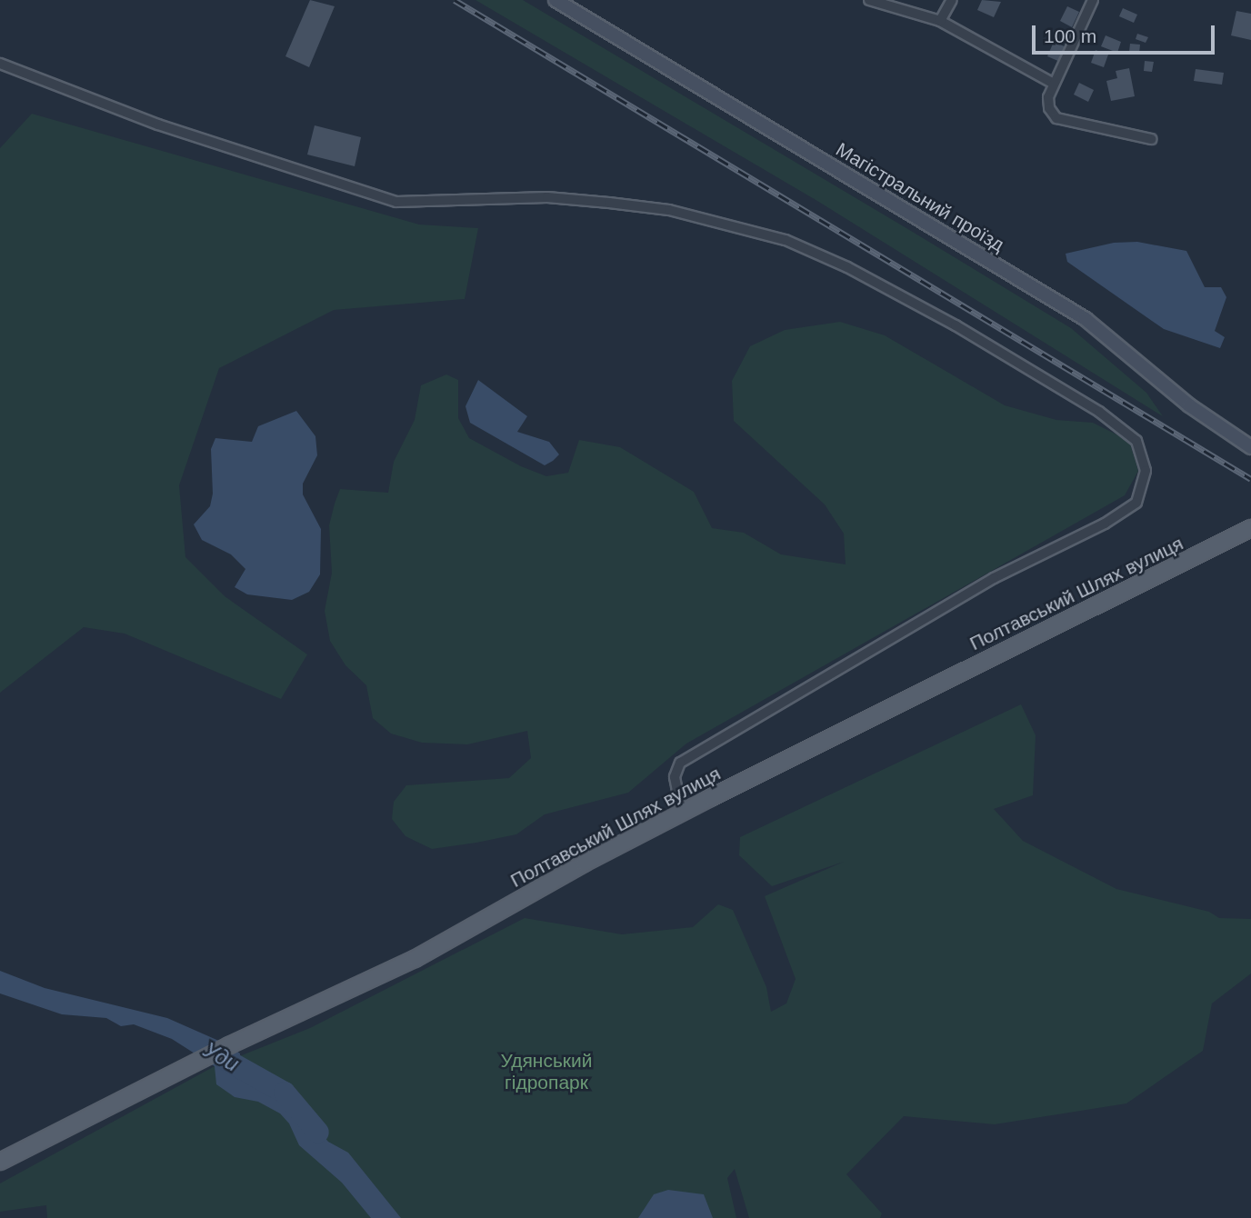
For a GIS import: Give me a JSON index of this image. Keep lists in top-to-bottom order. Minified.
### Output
{"streets":{"main road":["Магістральний проїзд","Полтавський Шлях вулиця"]},"water":["Уди"],"parks":["Удянський гідропарк"],"scale_bar":"100 m"}
